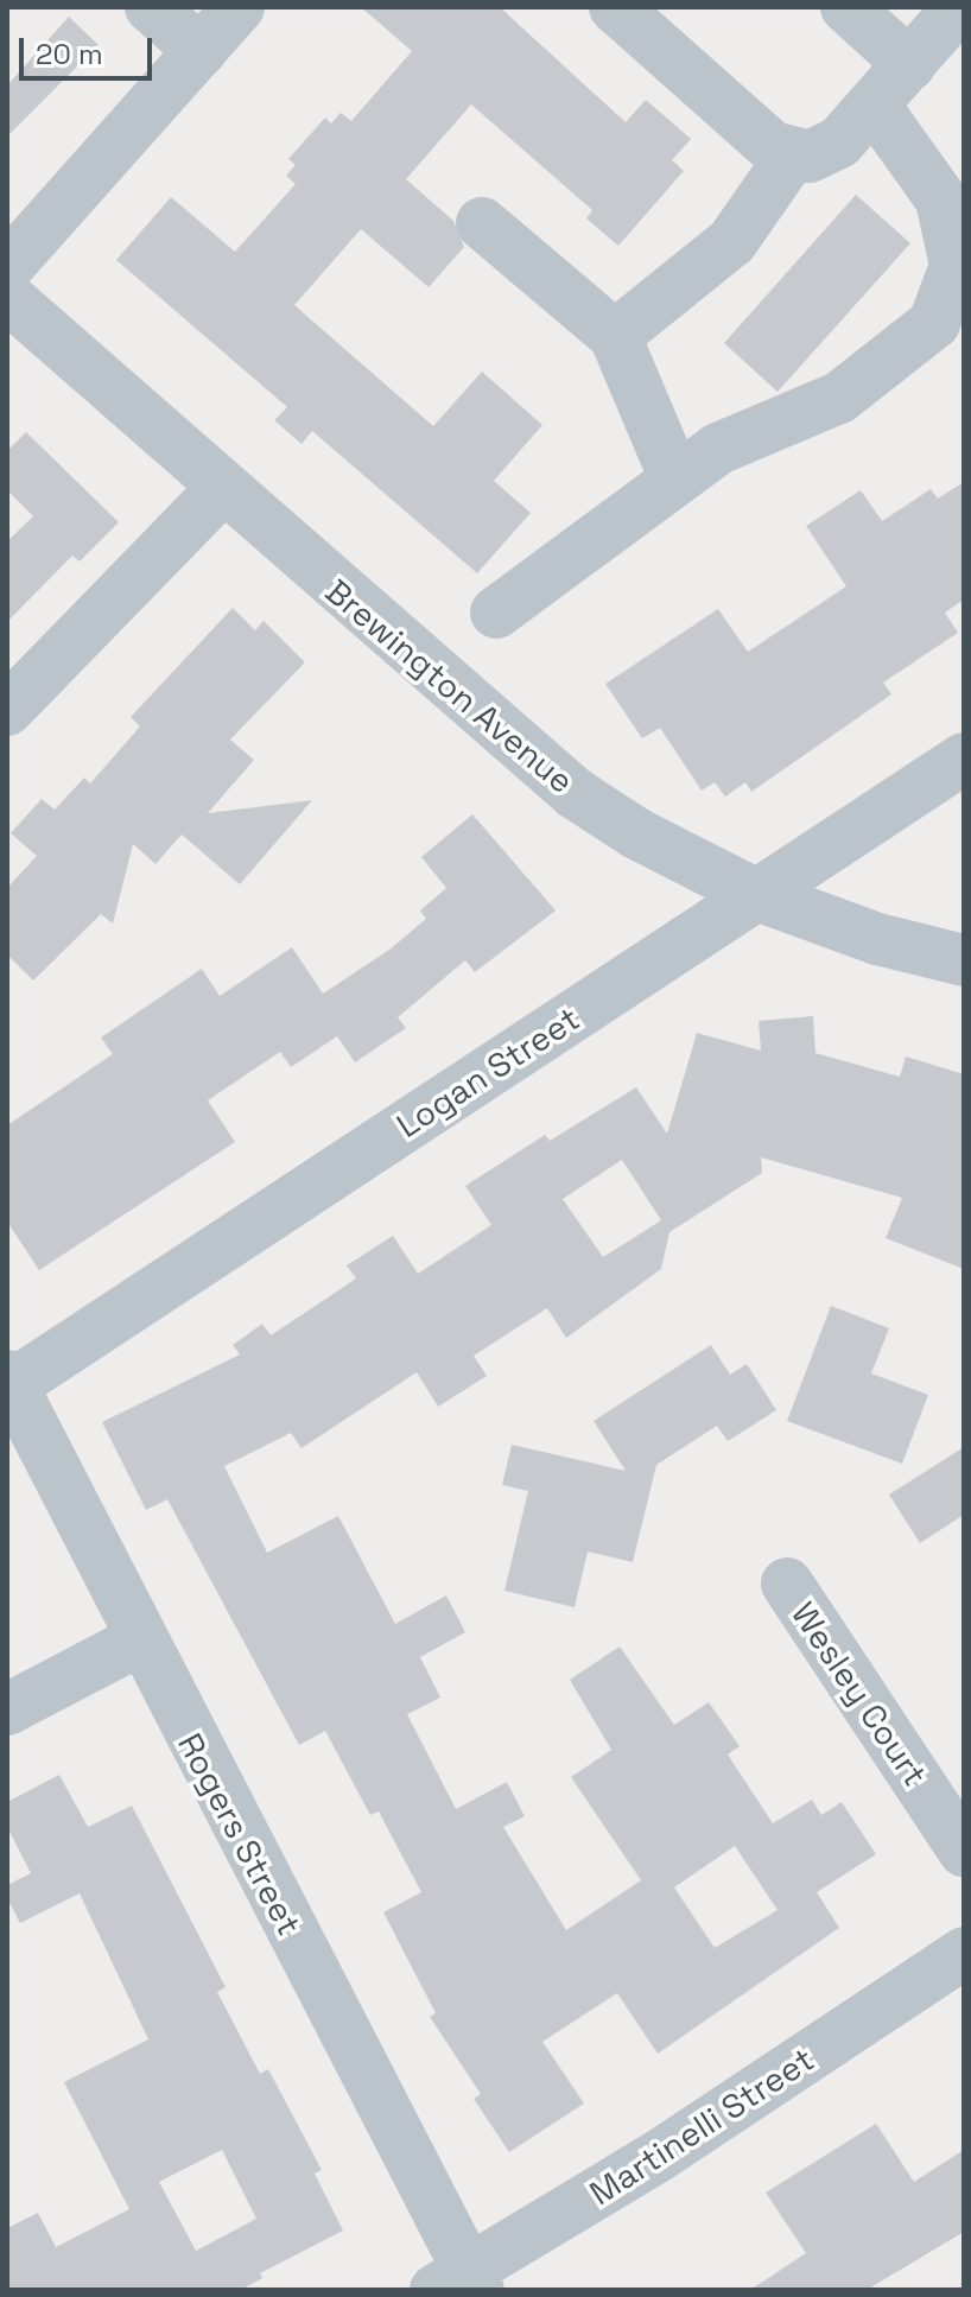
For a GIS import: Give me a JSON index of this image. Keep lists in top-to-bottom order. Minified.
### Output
{"streets":{"street":["Brewington Avenue","Logan Street","Wesley Court","Rogers Street","Martinelli Street"]},"crossings":[["Brewington Avenue","Logan Street"],["Logan Street","Rogers Street"],["Rogers Street","Martinelli Street"]],"scale_bar":"20 m"}
